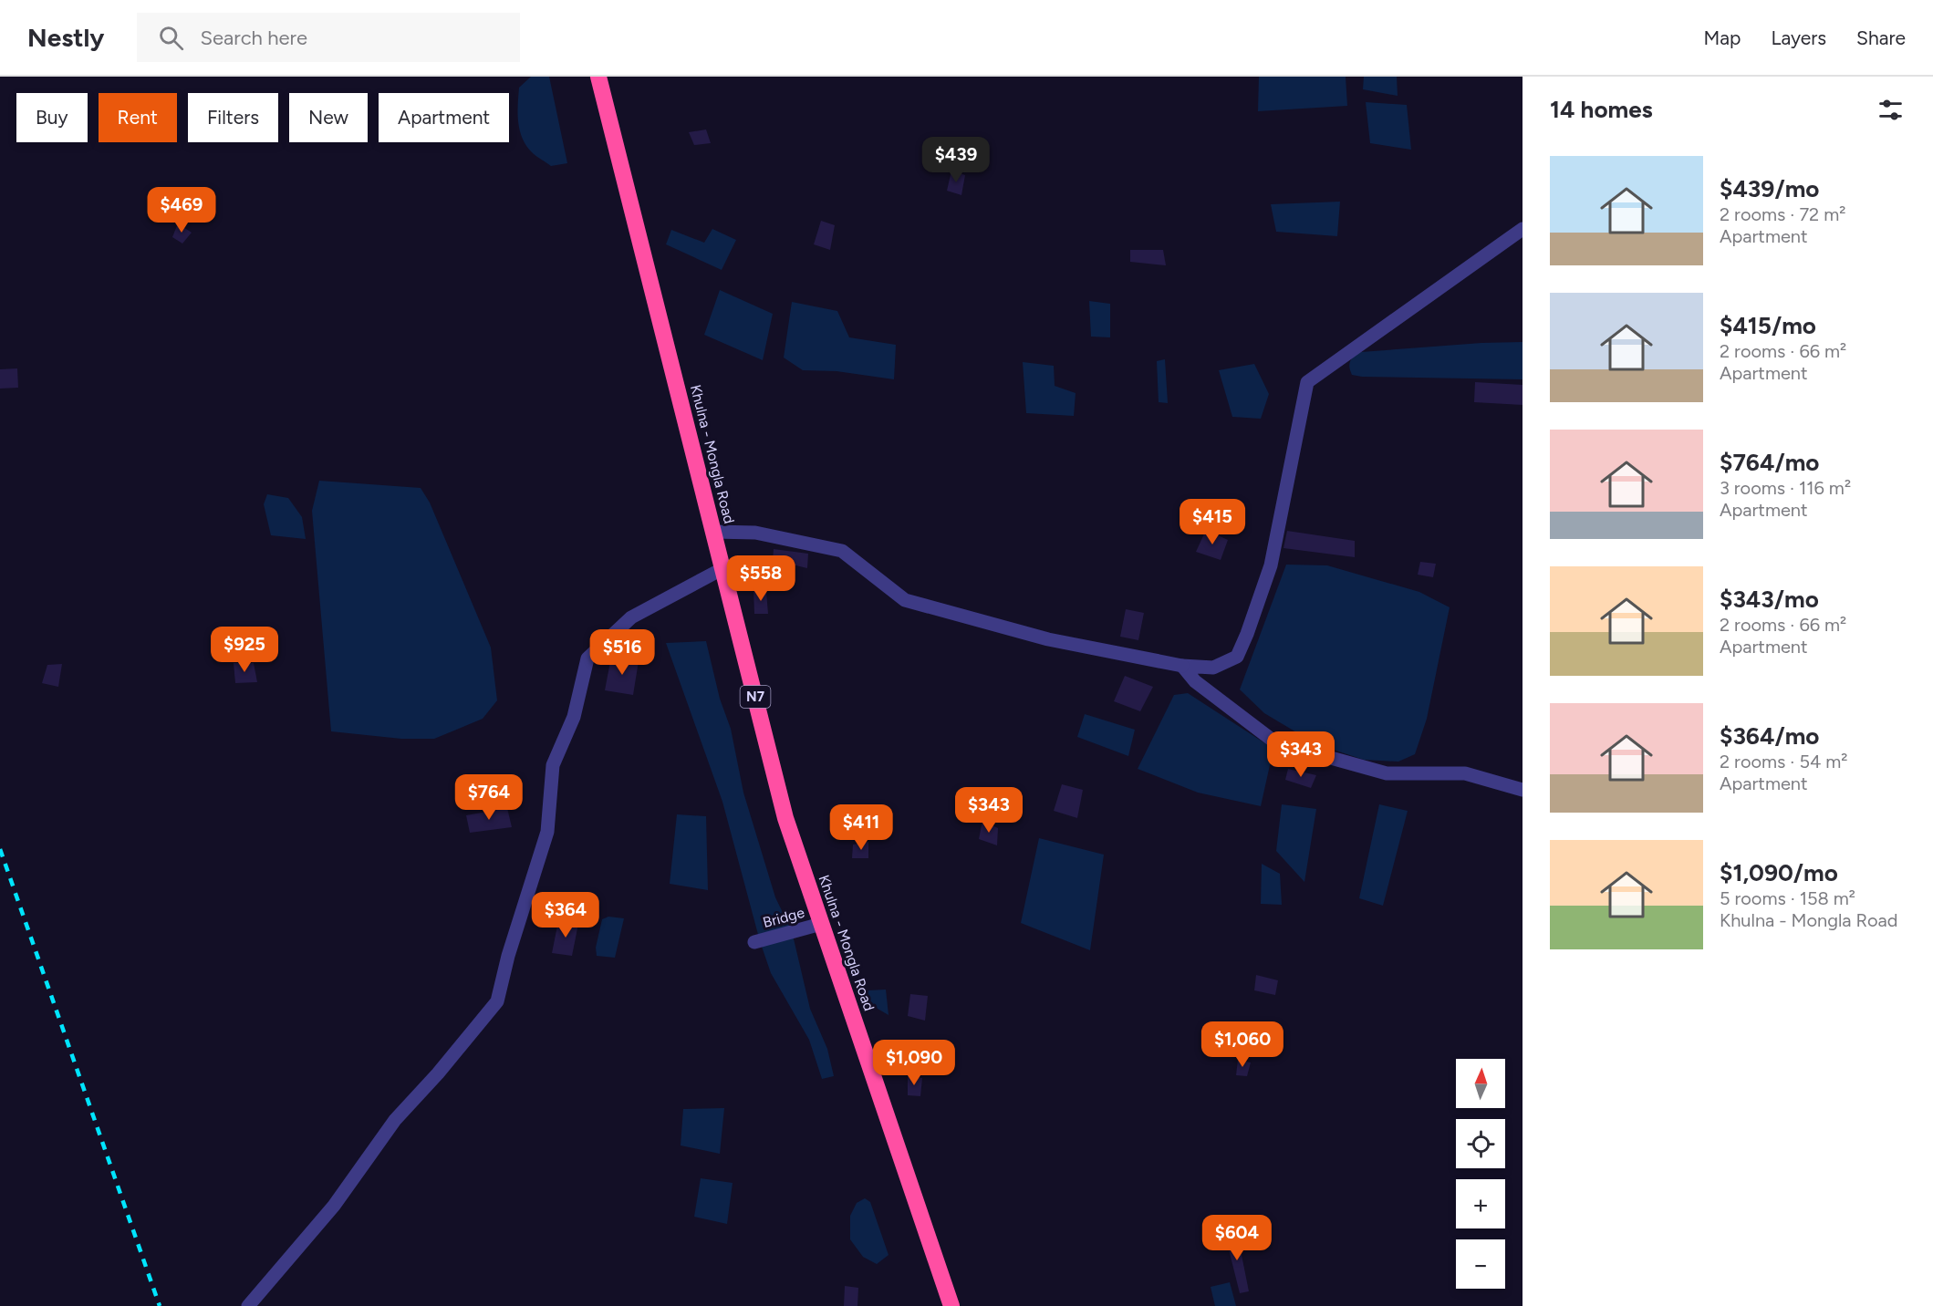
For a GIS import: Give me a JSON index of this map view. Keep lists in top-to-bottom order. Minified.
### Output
{"streets":{"highway":["Khulna - Mongla Road","N7"],"street":["Bridge"]},"crossings":[["Khulna - Mongla Road","Bridge"]],"north":"top","page":{"header":"Nestly","search":"Search here","nav":["Map","Layers","Share"],"heading":"14 homes","chip":["Buy","Rent","Filters","New","Apartment"],"price":["$439","$469","$415","$558","$925","$516","$343","$764","$343","$411","$364","$1,060","$1,090","$604"],"list":[{"name":"$439/mo","note":"2 rooms · 72 m² · Apartment"},{"name":"$415/mo","note":"2 rooms · 66 m² · Apartment"},{"name":"$764/mo","note":"3 rooms · 116 m² · Apartment"},{"name":"$343/mo","note":"2 rooms · 66 m² · Apartment"},{"name":"$364/mo","note":"2 rooms · 54 m² · Apartment"},{"name":"$1,090/mo","note":"5 rooms · 158 m² · Khulna - Mongla Road"}],"map_buttons":["+","−"]}}
